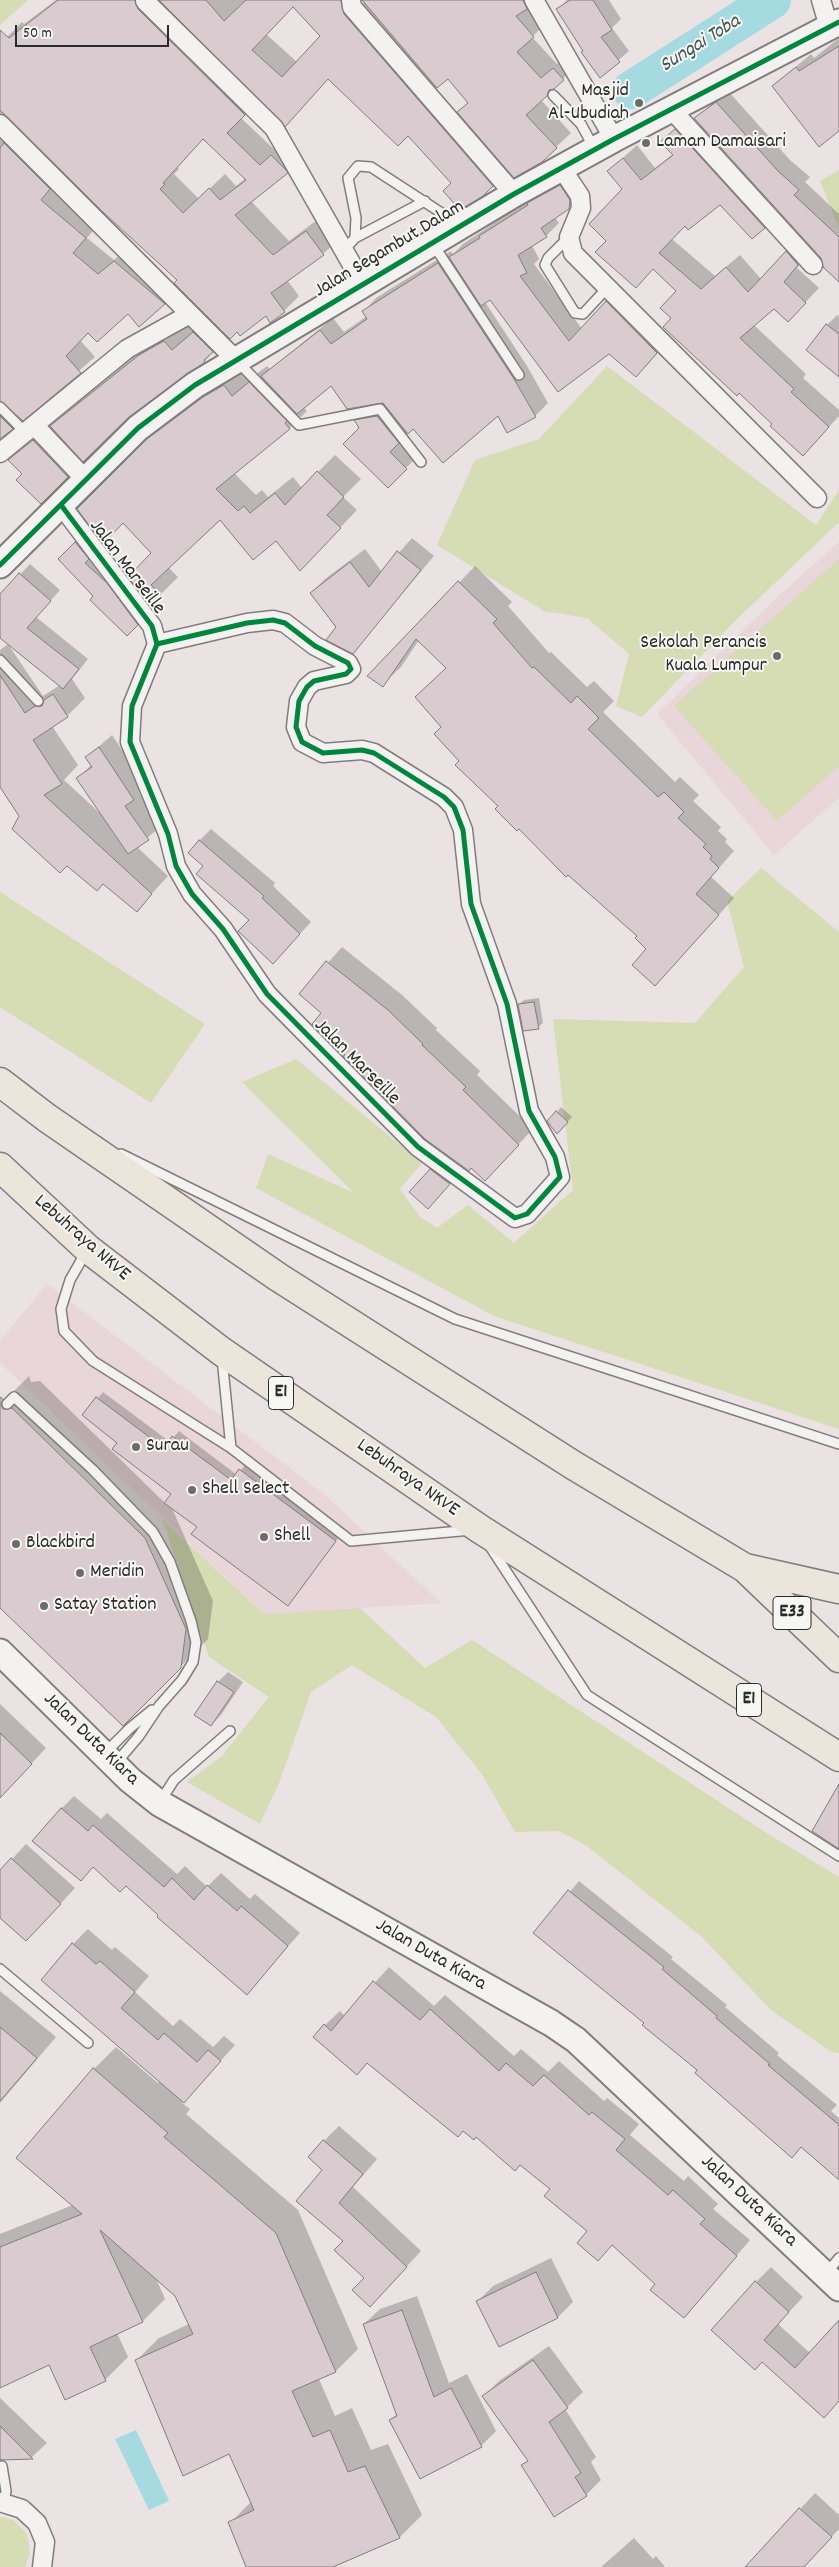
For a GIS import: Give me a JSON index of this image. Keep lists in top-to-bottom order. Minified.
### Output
{"streets":{"highway":["Lebuhraya NKVE","E1","E33"],"main road":["Jalan Segambut Dalam","Jalan Duta Kiara"],"street":["Jalan Marseille"]},"crossings":[["Jalan Segambut Dalam","Jalan Marseille"]],"water":["Sungai Toba"],"places":["Masjid Al-Ubudiah","Laman Damaisari","Sekolah Perancis Kuala Lumpur","Surau","Shell Select","Shell","Blackbird","Meridin","Satay Station"],"scale_bar":"50 m"}
